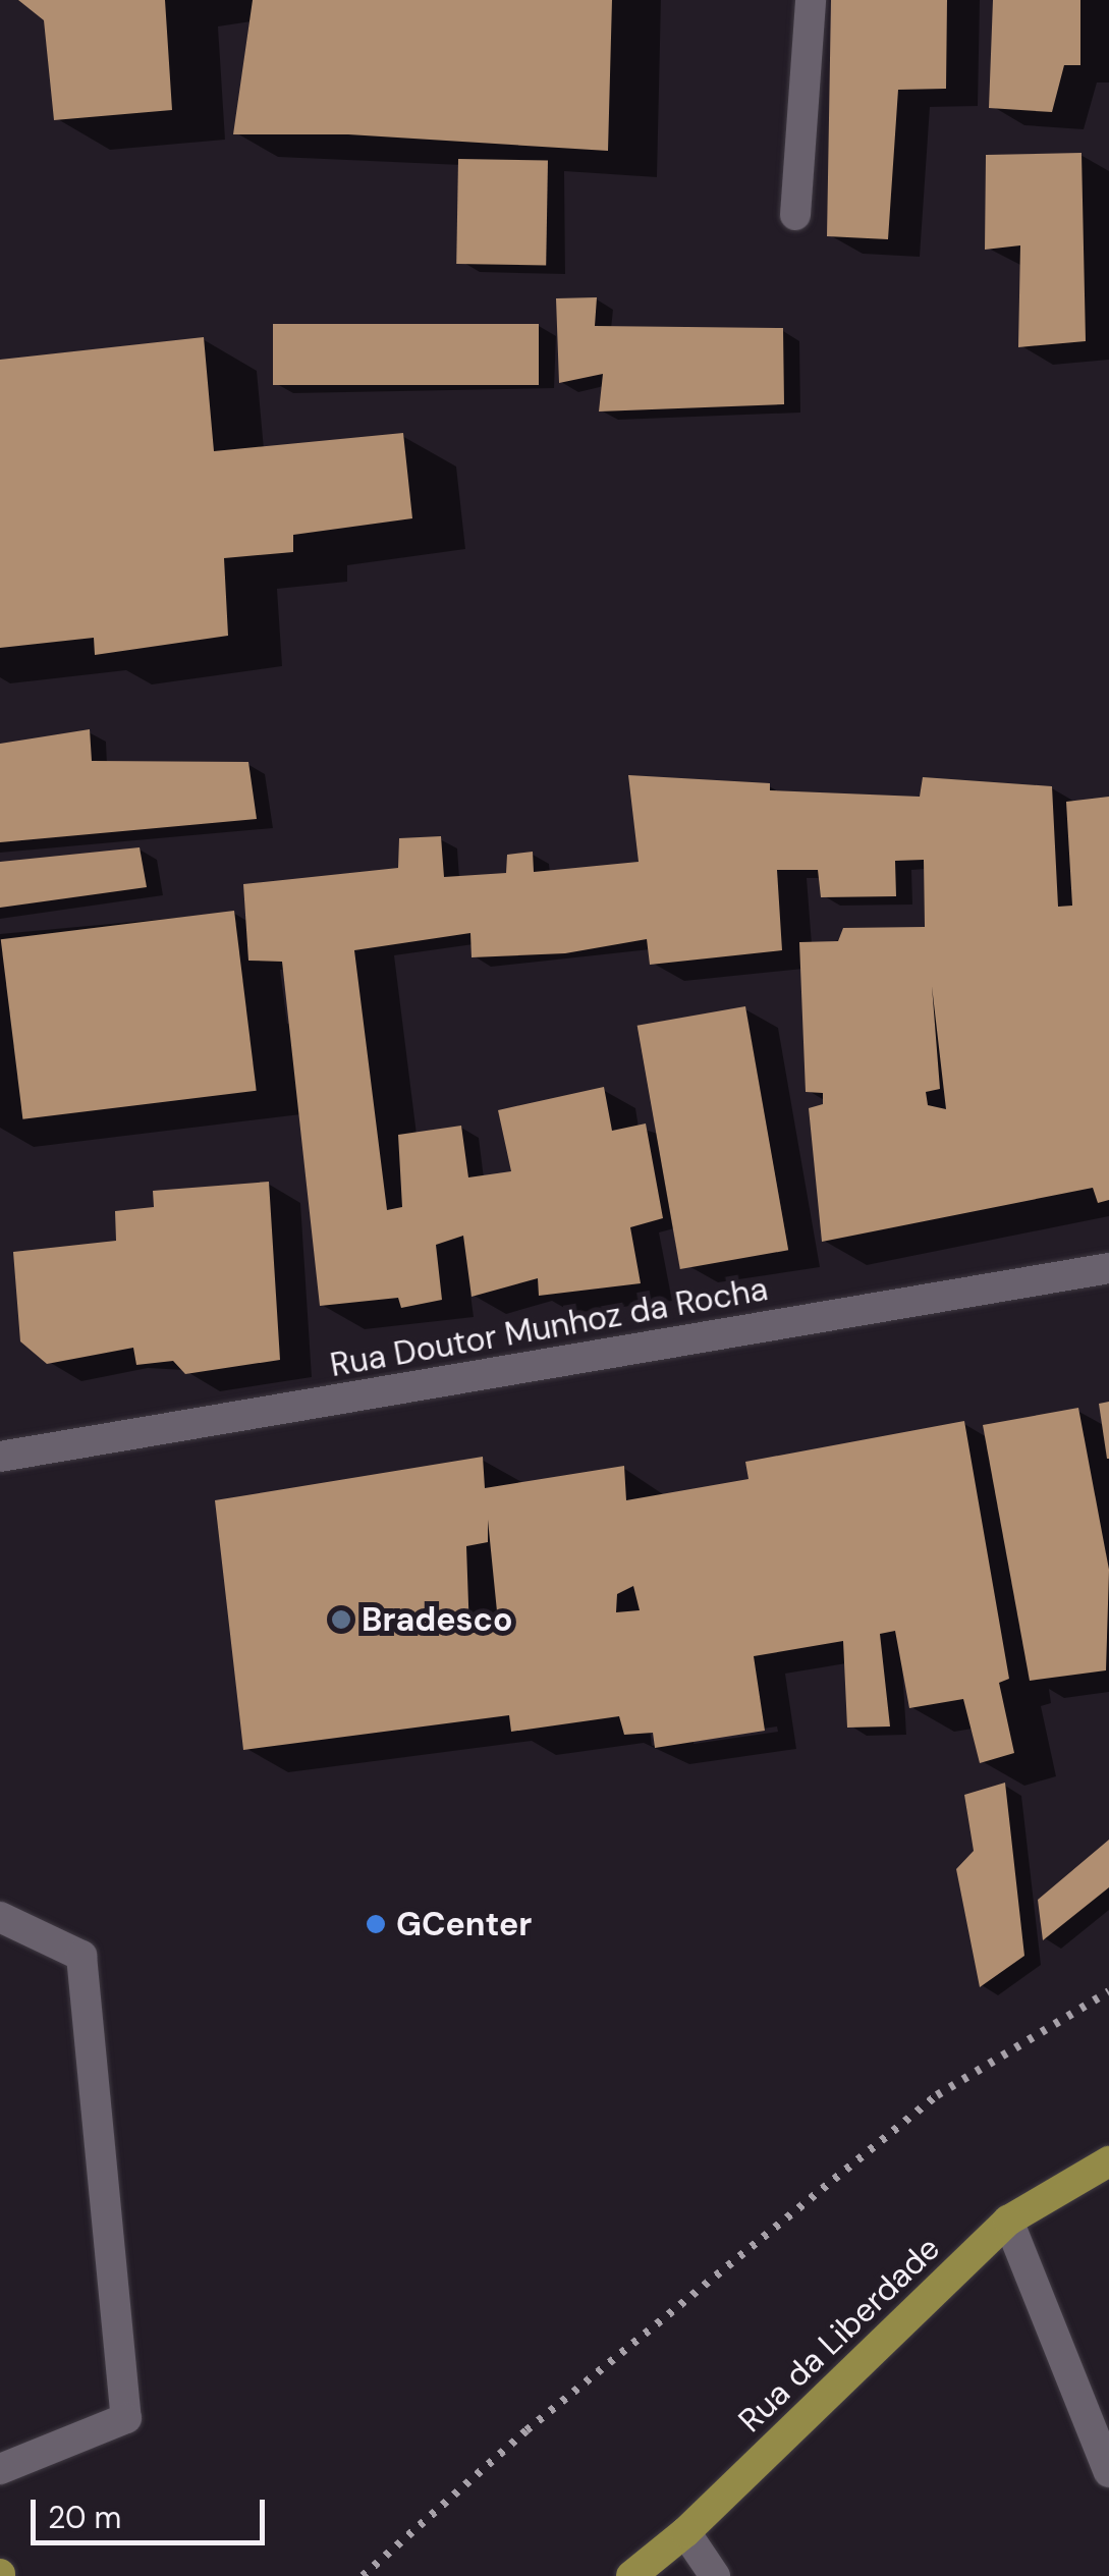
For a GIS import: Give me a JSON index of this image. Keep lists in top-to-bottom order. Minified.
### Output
{"streets":{"main road":["Rua da Liberdade"],"street":["Rua Doutor Munhoz da Rocha"]},"places":["Bradesco","GCenter"],"scale_bar":"20 m"}
